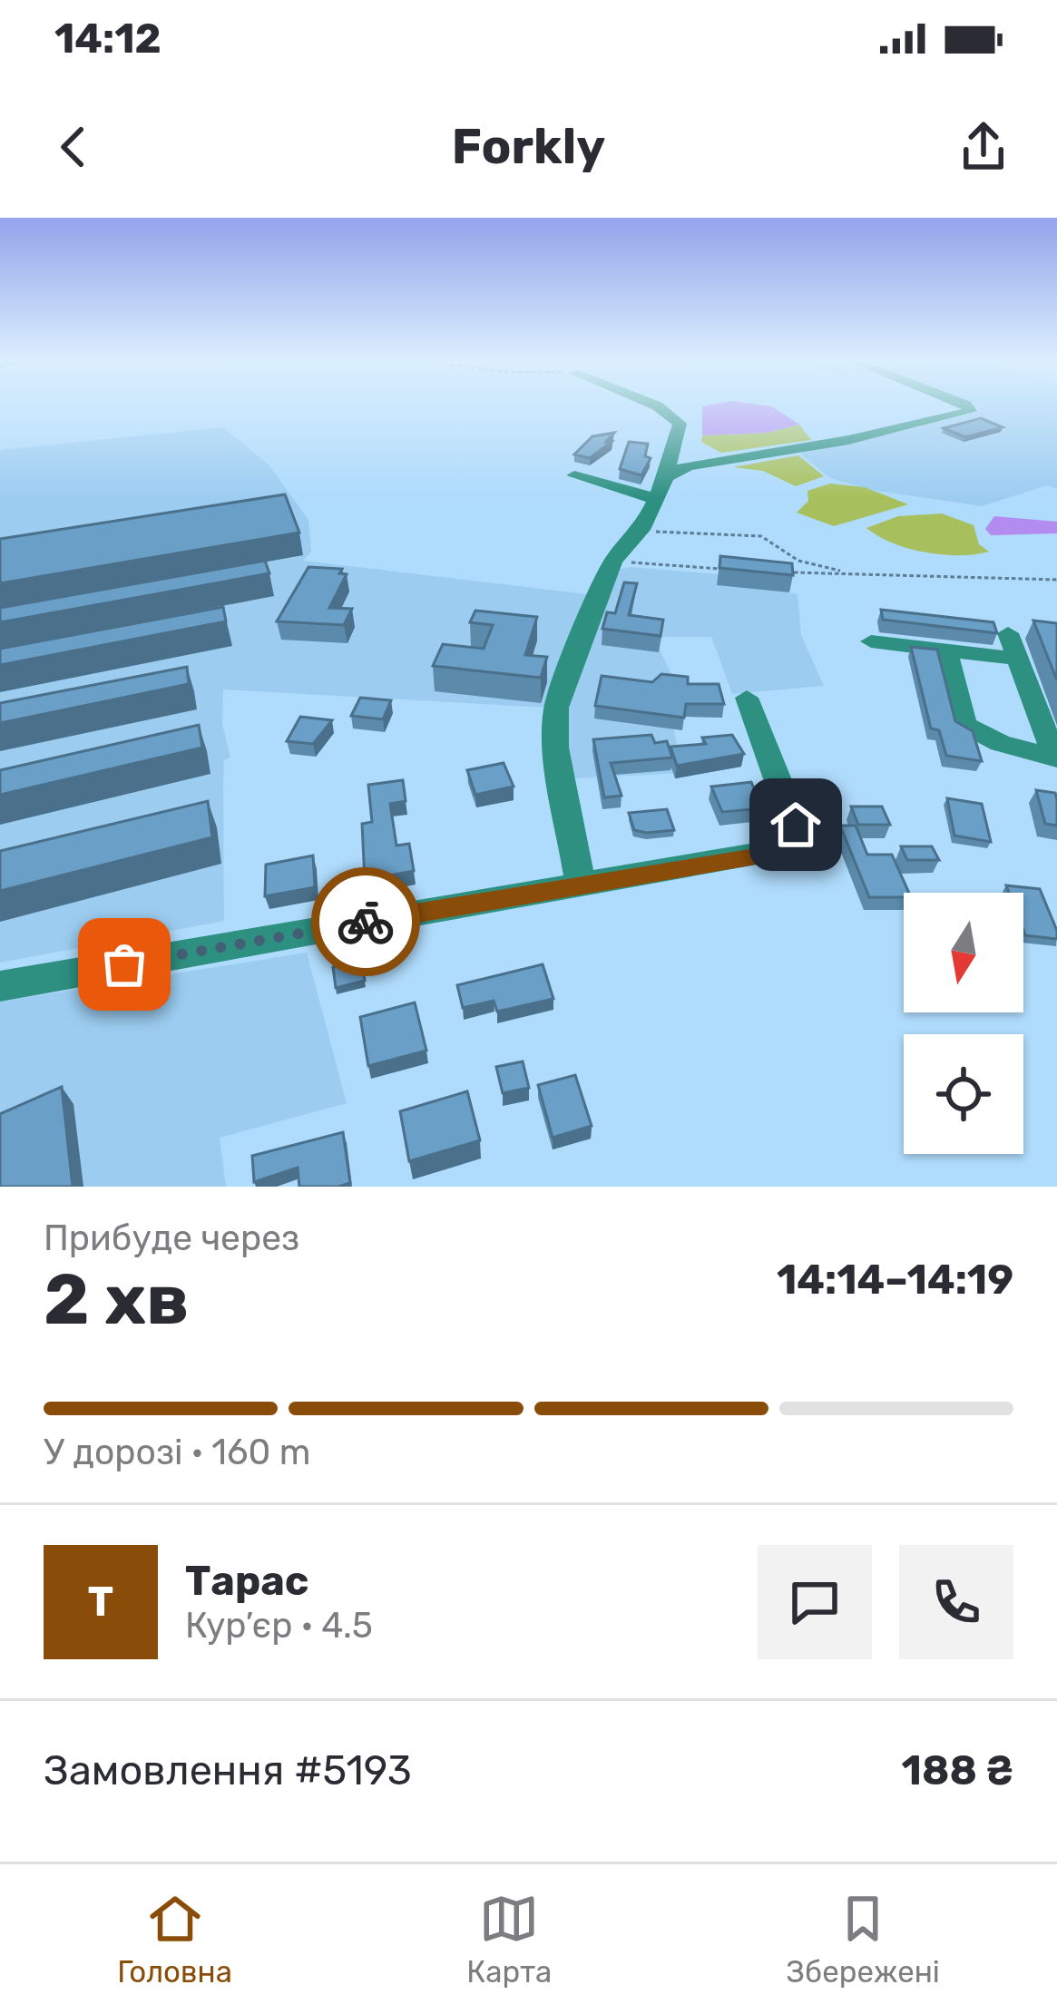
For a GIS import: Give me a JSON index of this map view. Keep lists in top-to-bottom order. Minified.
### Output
{"north":"bottom","page":{"status":"14:12","header":"Forkly","heading":["2 хв","Прибуде через","14:14–14:19"],"panel":["Тарас","Кур’єр · 4.5","Замовлення #5193","188 ₴"],"bar":"У дорозі · 160 m","round":"Т","tabs":["Головна","Карта","Збережені"]}}
